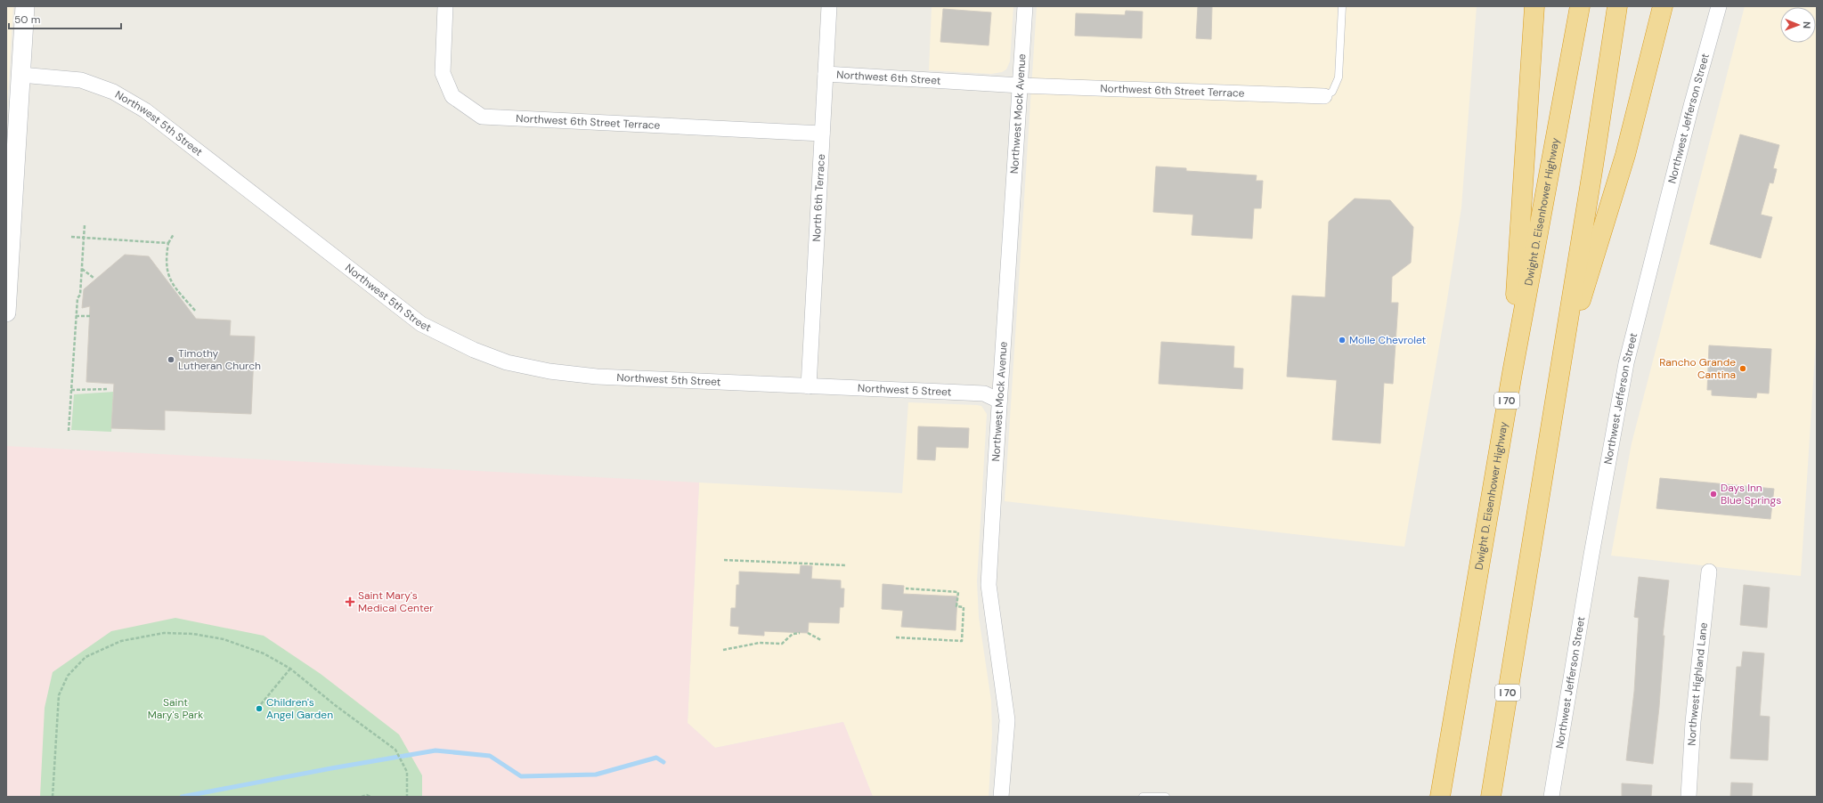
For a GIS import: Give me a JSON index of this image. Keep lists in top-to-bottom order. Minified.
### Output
{"streets":{"highway":["Dwight D. Eisenhower Highway","I 70"],"street":["Northwest 6th Street","Northwest 6th Street Terrace","Northwest Mock Avenue","Northwest Jefferson Street","Northwest 5th Street","North 6th Terrace","Northwest 5 Street","Northwest Highland Lane"]},"crossings":[["Northwest 6th Street","Northwest 6th Street Terrace"],["Northwest 6th Street","Northwest Mock Avenue"],["Northwest 6th Street","North 6th Terrace"],["Northwest 6th Street Terrace","Northwest Mock Avenue"],["Northwest 6th Street Terrace","North 6th Terrace"],["Northwest Mock Avenue","Northwest 5 Street"],["Northwest 5th Street","North 6th Terrace"],["Northwest 5th Street","Northwest 5 Street"],["North 6th Terrace","Northwest 5 Street"]],"parks":["Saint Mary's Park"],"places":{"other":["Molle Chevrolet","Timothy Lutheran Church","Rancho Grande Cantina","Days Inn Blue Springs","Children's Angel Garden"],"health":["Saint Mary's Medical Center"]},"scale_bar":"50 m","north":"right"}
